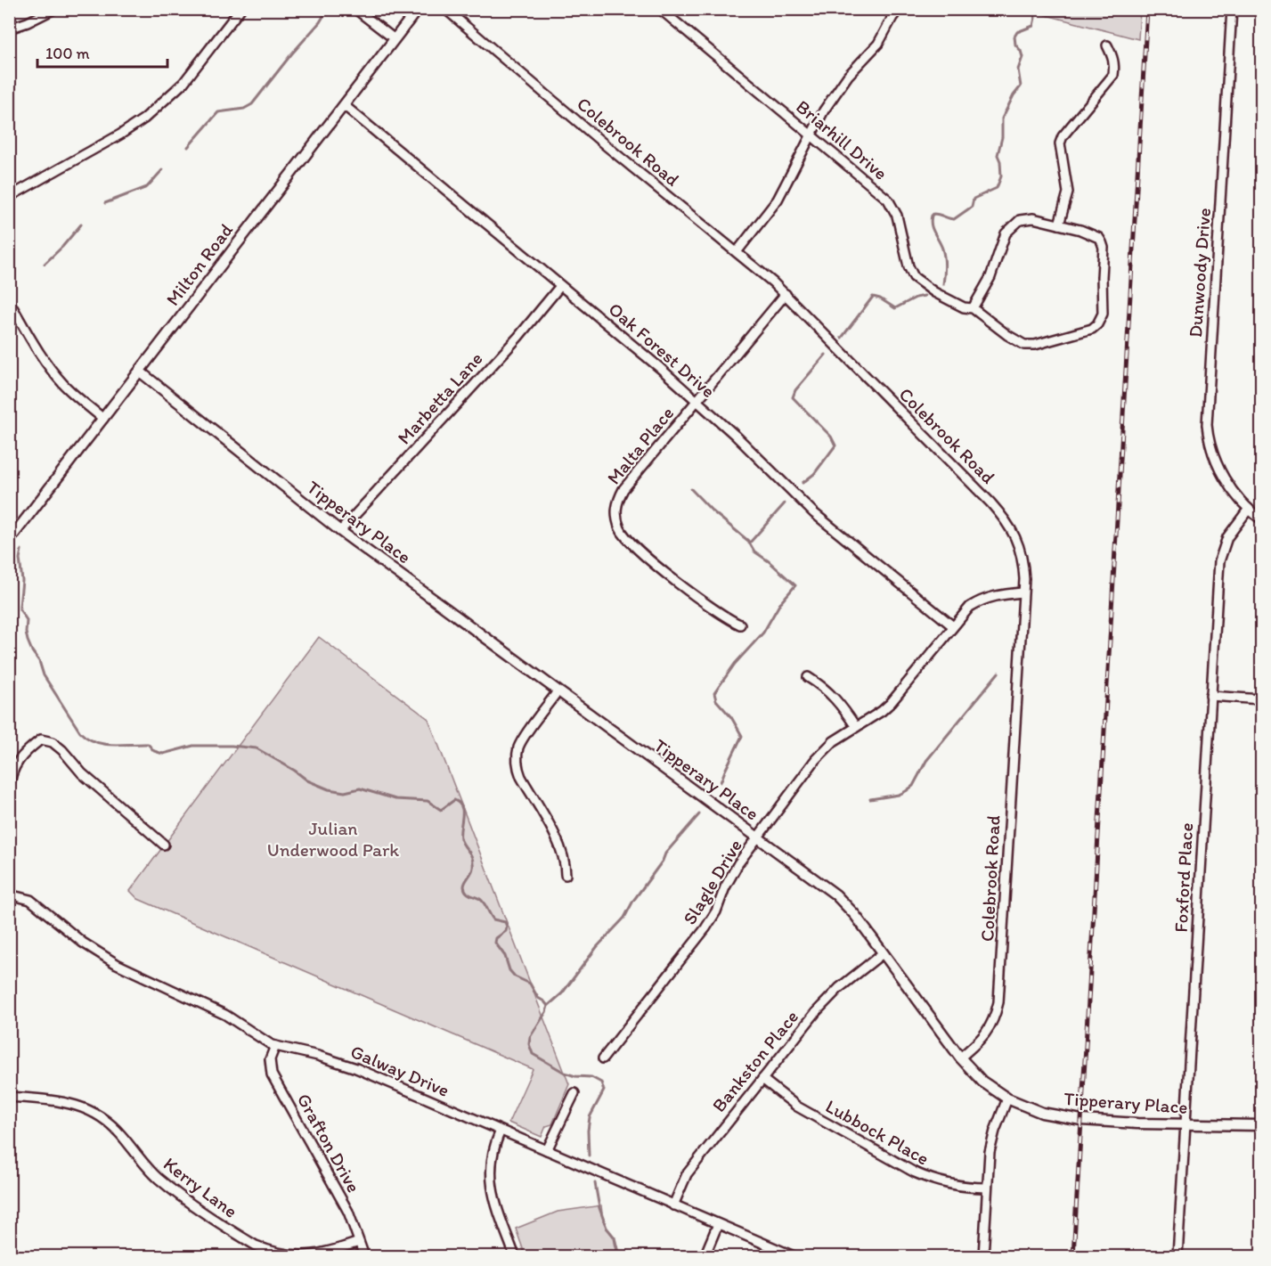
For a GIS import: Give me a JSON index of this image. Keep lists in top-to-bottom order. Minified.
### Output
{"streets":{"street":["Briarhill Drive","Colebrook Road","Milton Road","Dunwoody Drive","Oak Forest Drive","Marbetta Lane","Malta Place","Tipperary Place","Foxford Place","Slagle Drive","Bankston Place","Galway Drive","Lubbock Place","Grafton Drive","Kerry Lane"]},"crossings":[["Colebrook Road","Malta Place"],["Colebrook Road","Tipperary Place"],["Colebrook Road","Slagle Drive"],["Milton Road","Oak Forest Drive"],["Milton Road","Tipperary Place"],["Dunwoody Drive","Foxford Place"],["Oak Forest Drive","Marbetta Lane"],["Oak Forest Drive","Malta Place"],["Oak Forest Drive","Slagle Drive"],["Marbetta Lane","Tipperary Place"],["Tipperary Place","Foxford Place"],["Tipperary Place","Slagle Drive"],["Tipperary Place","Bankston Place"],["Bankston Place","Galway Drive"],["Bankston Place","Lubbock Place"],["Galway Drive","Grafton Drive"],["Grafton Drive","Kerry Lane"]],"parks":["Julian Underwood Park"],"scale_bar":"100 m"}
